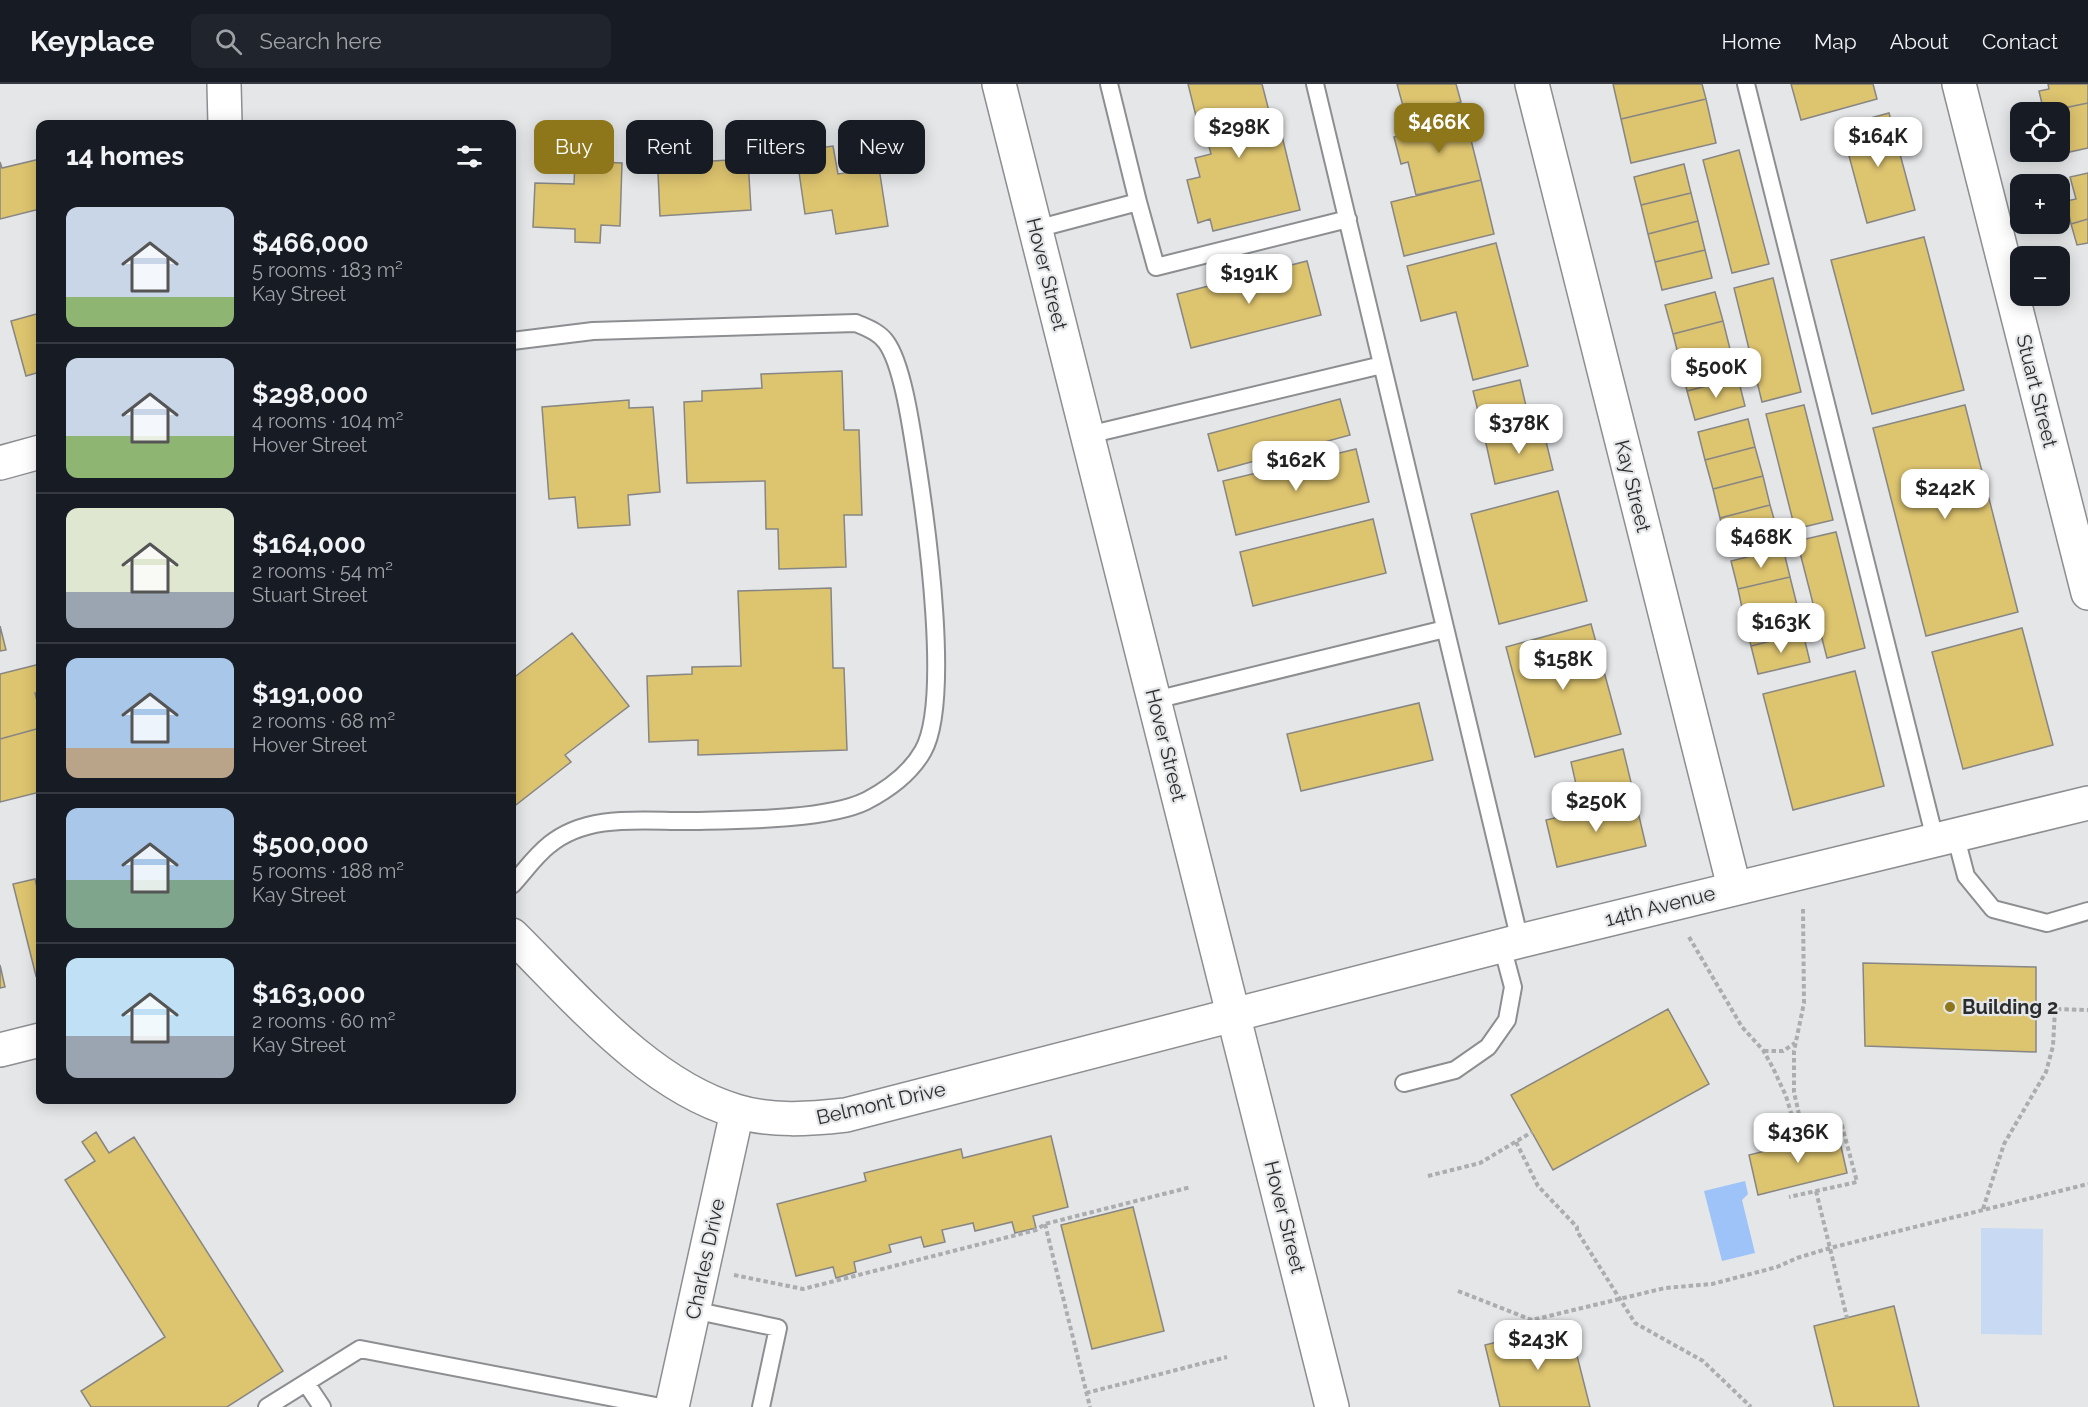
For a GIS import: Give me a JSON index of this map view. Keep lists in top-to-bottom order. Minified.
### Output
{"streets":{"street":["Hover Street","Stuart Street","Kay Street","14th Avenue","Belmont Drive","Charles Drive"]},"crossings":[["Hover Street","14th Avenue"],["Hover Street","Belmont Drive"],["Kay Street","14th Avenue"],["14th Avenue","Belmont Drive"],["Belmont Drive","Charles Drive"]],"places":["Building 2"],"page":{"header":"Keyplace","search":"Search here","nav":["Home","Map","About","Contact"],"map_buttons":["+","−"],"price":["$466K","$298K","$164K","$191K","$500K","$378K","$162K","$242K","$468K","$163K","$158K","$250K","$436K","$243K"],"chip":["Buy","Rent","Filters","New"],"heading":"14 homes","list":[{"name":"$466,000","note":"5 rooms · 183 m² · Kay Street"},{"name":"$298,000","note":"4 rooms · 104 m² · Hover Street"},{"name":"$164,000","note":"2 rooms · 54 m² · Stuart Street"},{"name":"$191,000","note":"2 rooms · 68 m² · Hover Street"},{"name":"$500,000","note":"5 rooms · 188 m² · Kay Street"},{"name":"$163,000","note":"2 rooms · 60 m² · Kay Street"}]}}
